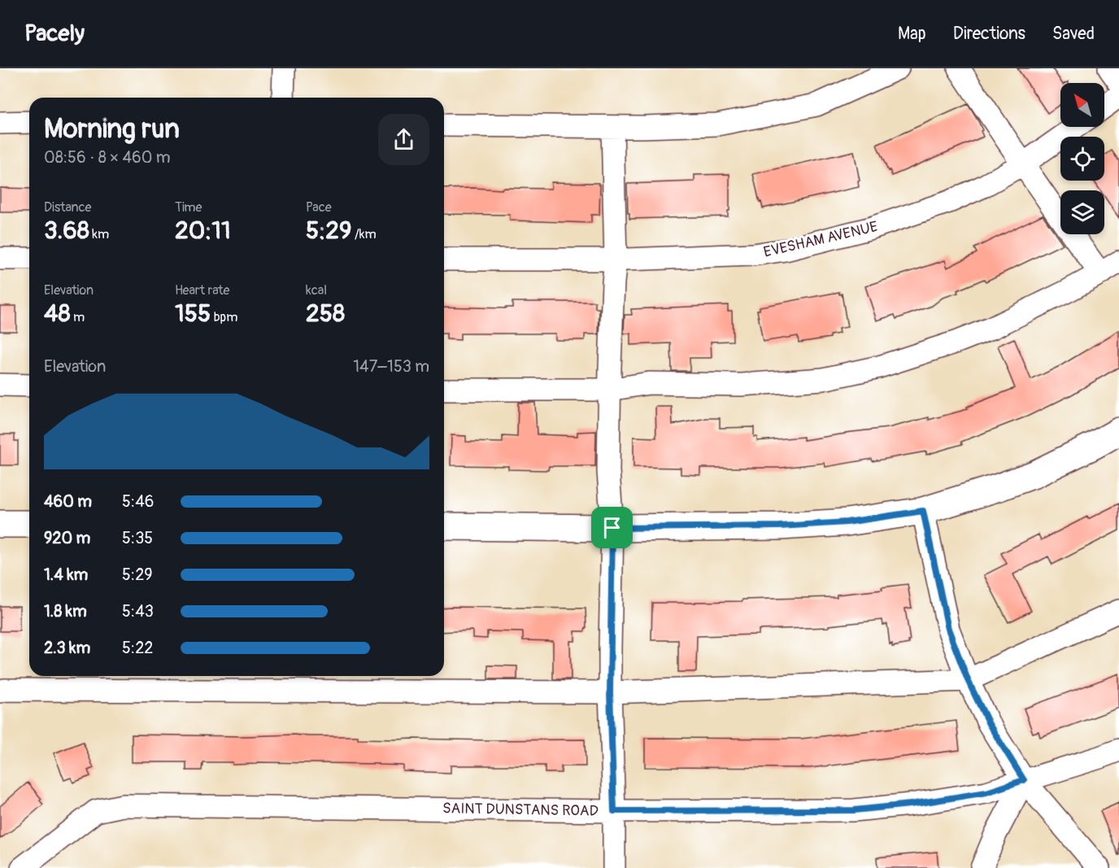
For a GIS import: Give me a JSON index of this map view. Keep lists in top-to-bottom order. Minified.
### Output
{"streets":{"street":["EVESHAM AVENUE","SAINT DUNSTANS ROAD"]},"north":"top left","page":{"header":"Pacely","nav":["Map","Directions","Saved"],"heading":["Morning run","08:56 · 8 × 460 m"],"stats":[["Distance","3.68 km"],["Time","20:11"],["Pace","5:29 /km"],["Elevation","48 m"],["Heart rate","155 bpm"],["kcal","258"]],"chart":["Elevation","147–153 m"],"list":[{"name":"460 m","note":"5:46"},{"name":"920 m","note":"5:35"},{"name":"1.4 km","note":"5:29"},{"name":"1.8 km","note":"5:43"},{"name":"2.3 km","note":"5:22"}]}}
